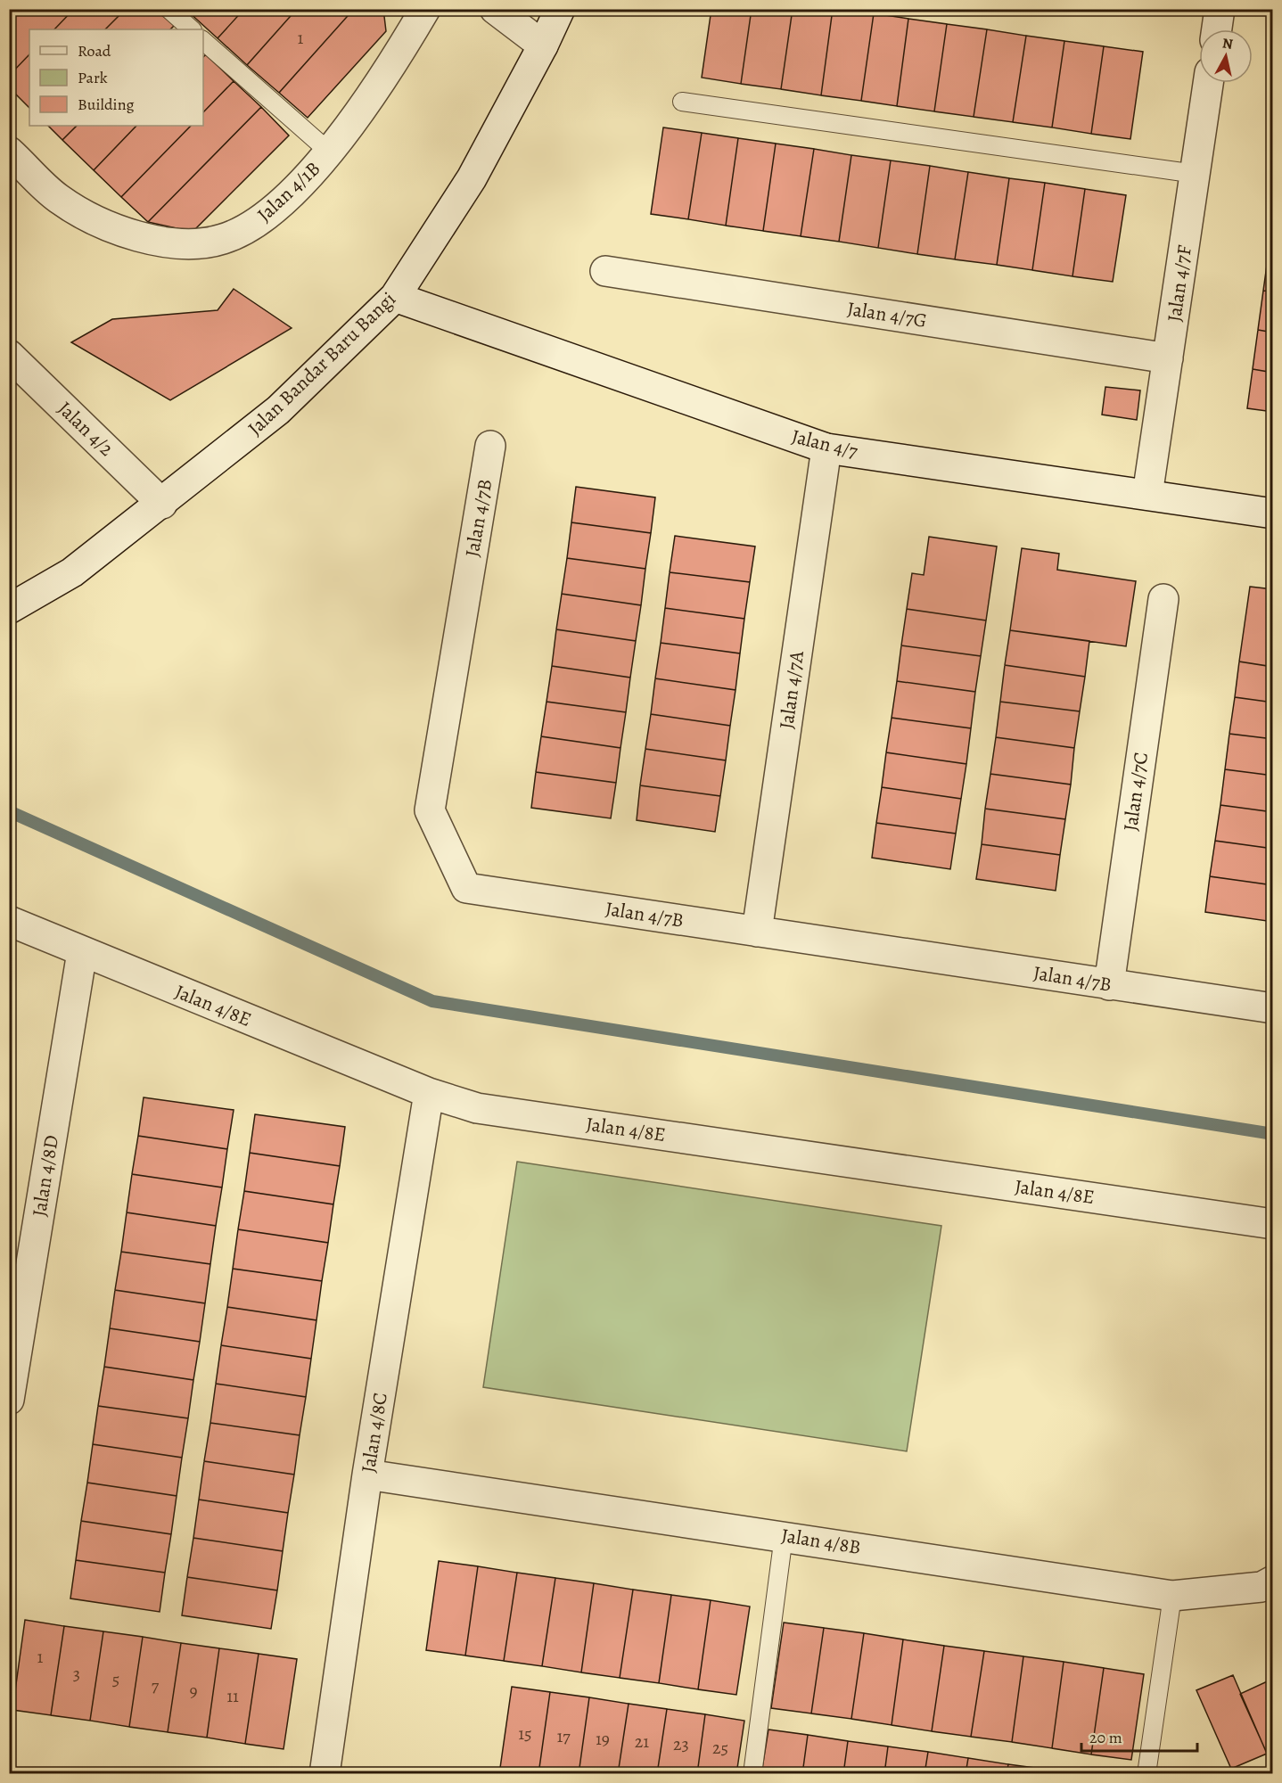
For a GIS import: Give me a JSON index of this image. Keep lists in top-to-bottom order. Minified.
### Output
{"streets":{"street":["Jalan 4/1B","Jalan 4/7F","Jalan 4/7G","Jalan Bandar Baru Bangi","Jalan 4/2","Jalan 4/7","Jalan 4/7B","Jalan 4/7A","Jalan 4/7C","Jalan 4/8E","Jalan 4/8D","Jalan 4/8C","Jalan 4/8B"]},"crossings":[["Jalan 4/7F","Jalan 4/7G"],["Jalan 4/7F","Jalan 4/7"],["Jalan Bandar Baru Bangi","Jalan 4/2"],["Jalan Bandar Baru Bangi","Jalan 4/7"],["Jalan 4/7","Jalan 4/7A"],["Jalan 4/7B","Jalan 4/7A"],["Jalan 4/7B","Jalan 4/7C"],["Jalan 4/8E","Jalan 4/8D"],["Jalan 4/8E","Jalan 4/8C"],["Jalan 4/8C","Jalan 4/8B"]],"house_numbers":["1","1","3","5","7","9","11","15","17","19","21","23","25"],"legend":["Road","Park","Building"],"scale_bar":"20 m","north":"top"}
